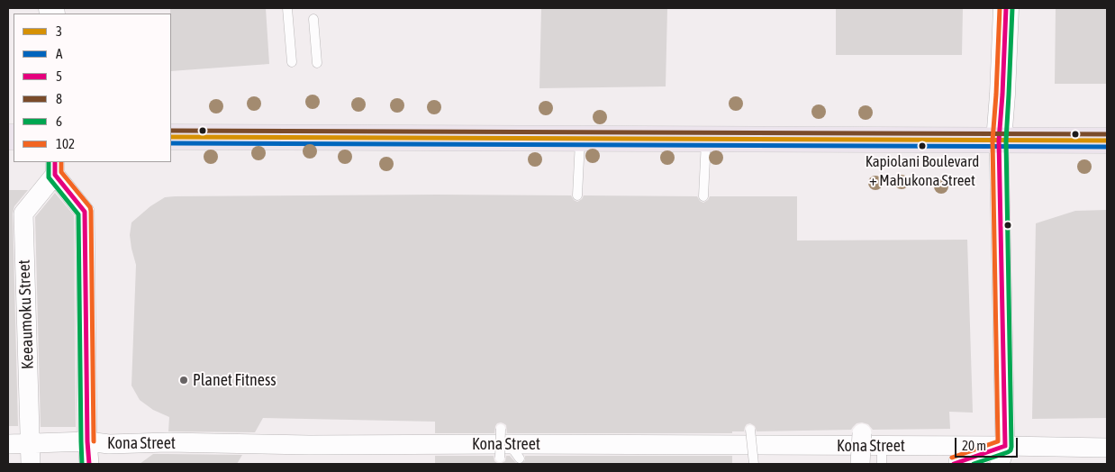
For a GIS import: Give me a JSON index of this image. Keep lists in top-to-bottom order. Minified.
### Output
{"streets":{"street":["Keeaumoku Street","Kona Street"]},"crossings":[["Keeaumoku Street","Kona Street"]],"places":["Kapiolani Boulevard + Mahukona Street","Planet Fitness"],"lines":["transit line 5","transit line 6","transit line 102","transit line 8","transit line 3","transit line A"],"legend":["3","A","5","8","6","102"],"scale_bar":"20 m"}
